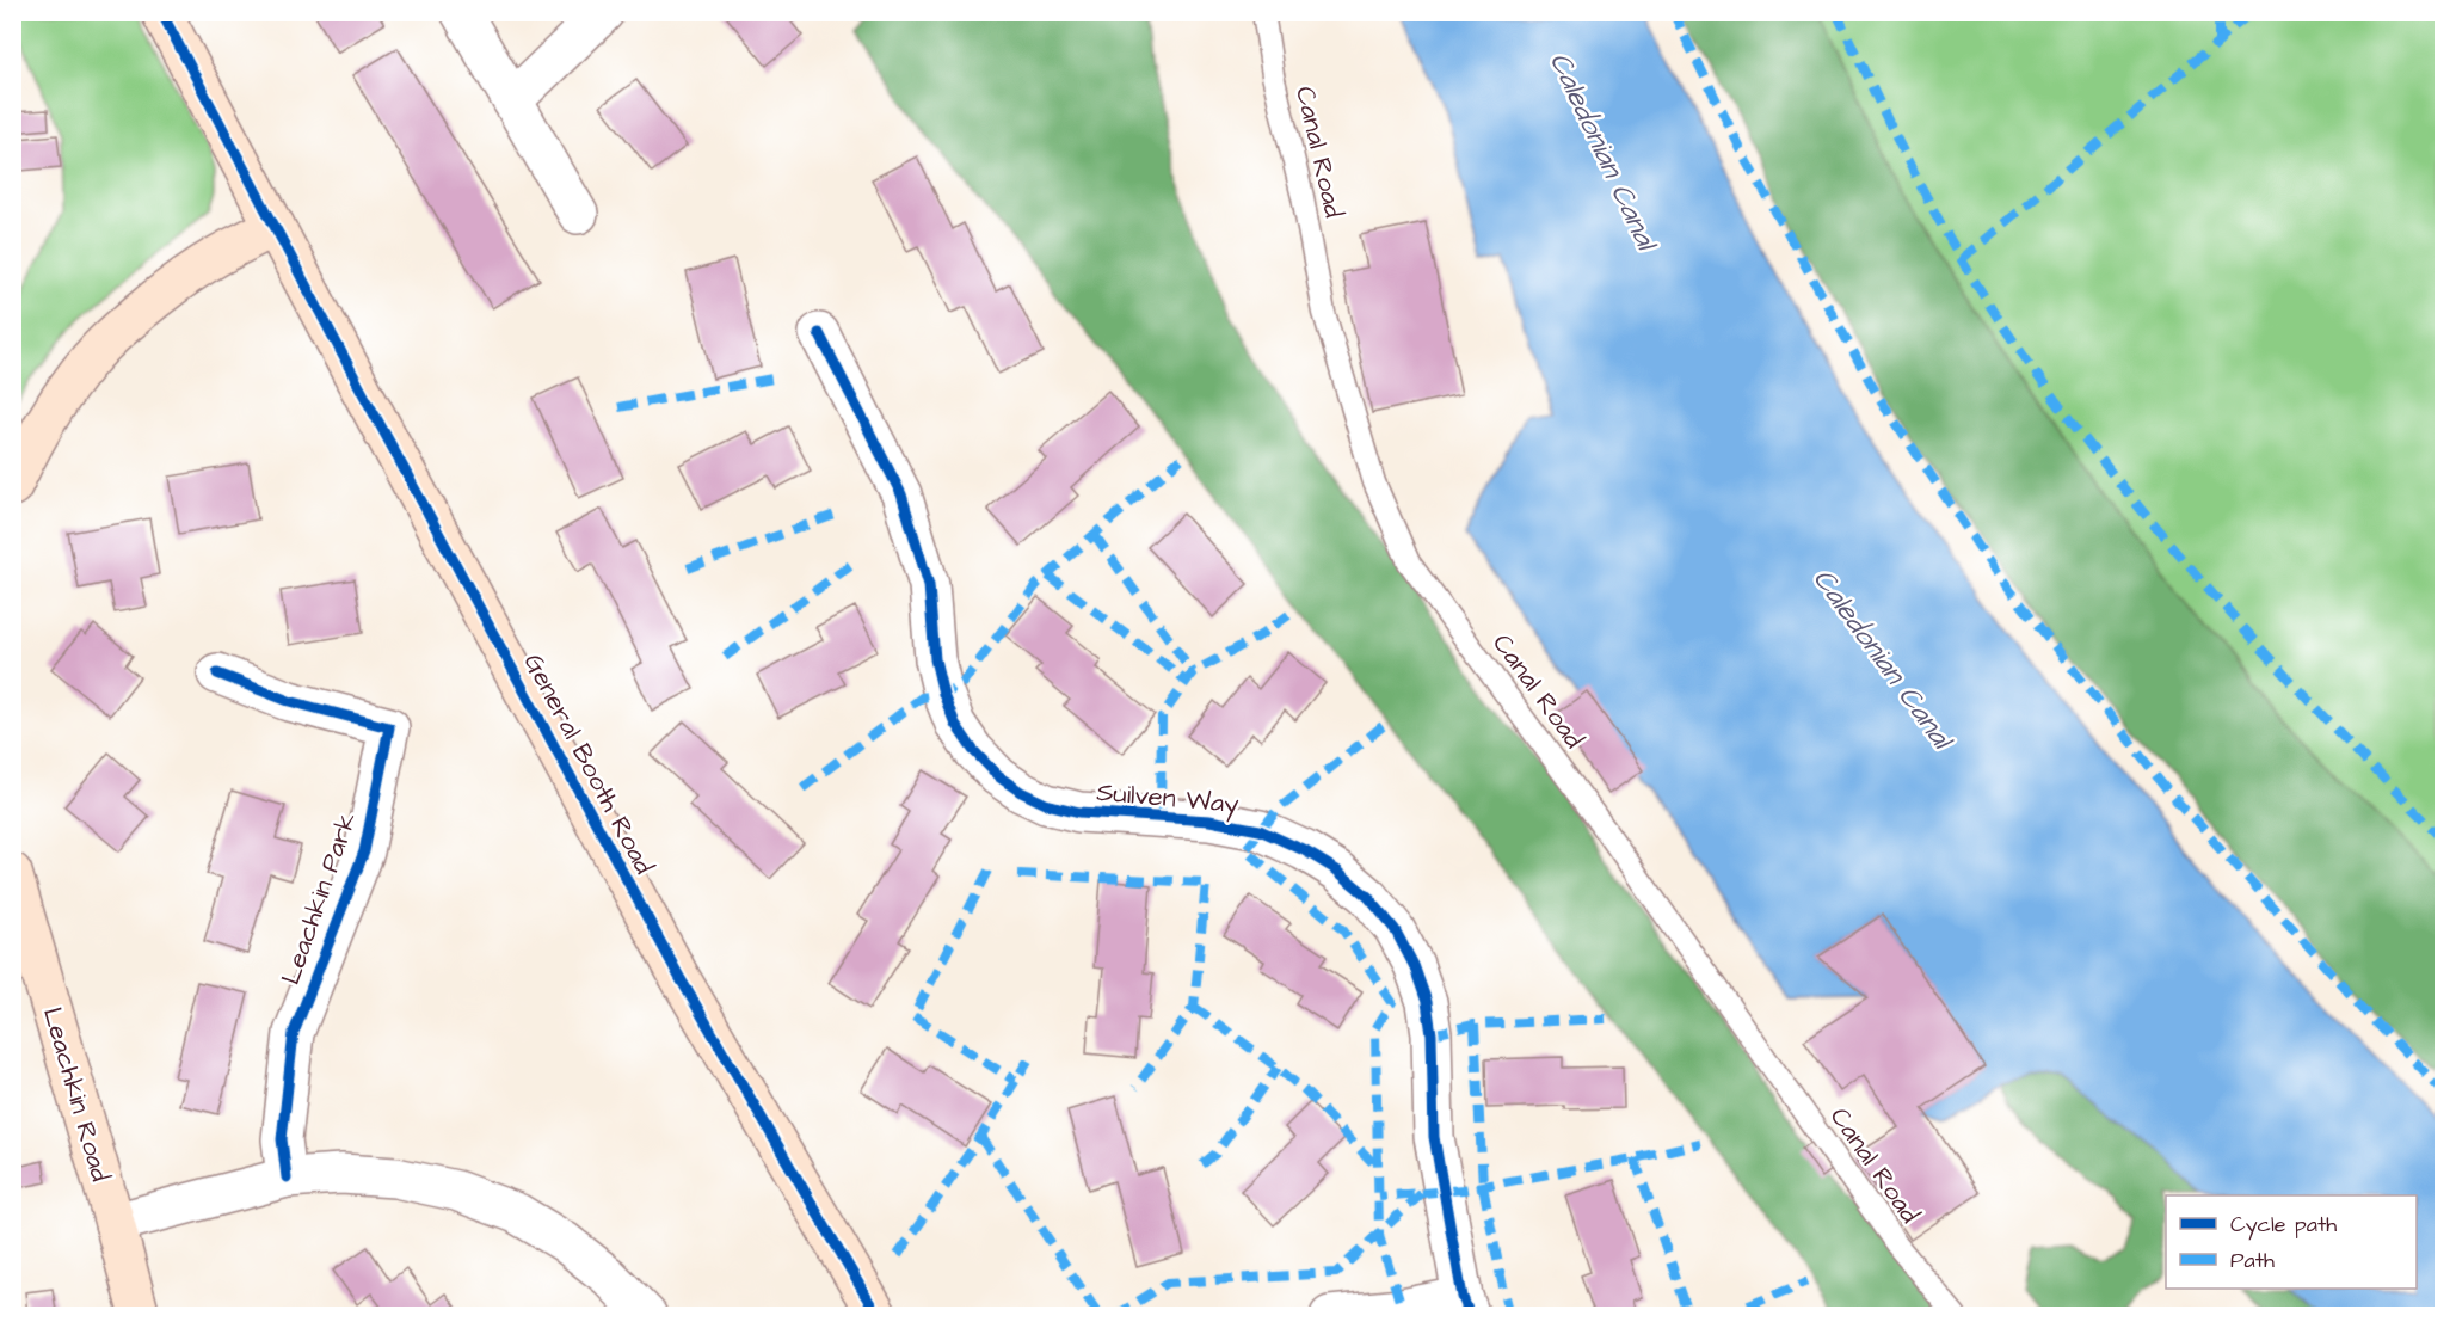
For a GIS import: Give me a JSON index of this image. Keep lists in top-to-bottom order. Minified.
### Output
{"streets":{"street":["General Booth Road","Suilven Way","Leachkin Park","Leachkin Road"],"lane":["Canal Road"]},"water":["Caledonian Canal"],"legend":["Cycle path","Path"]}
